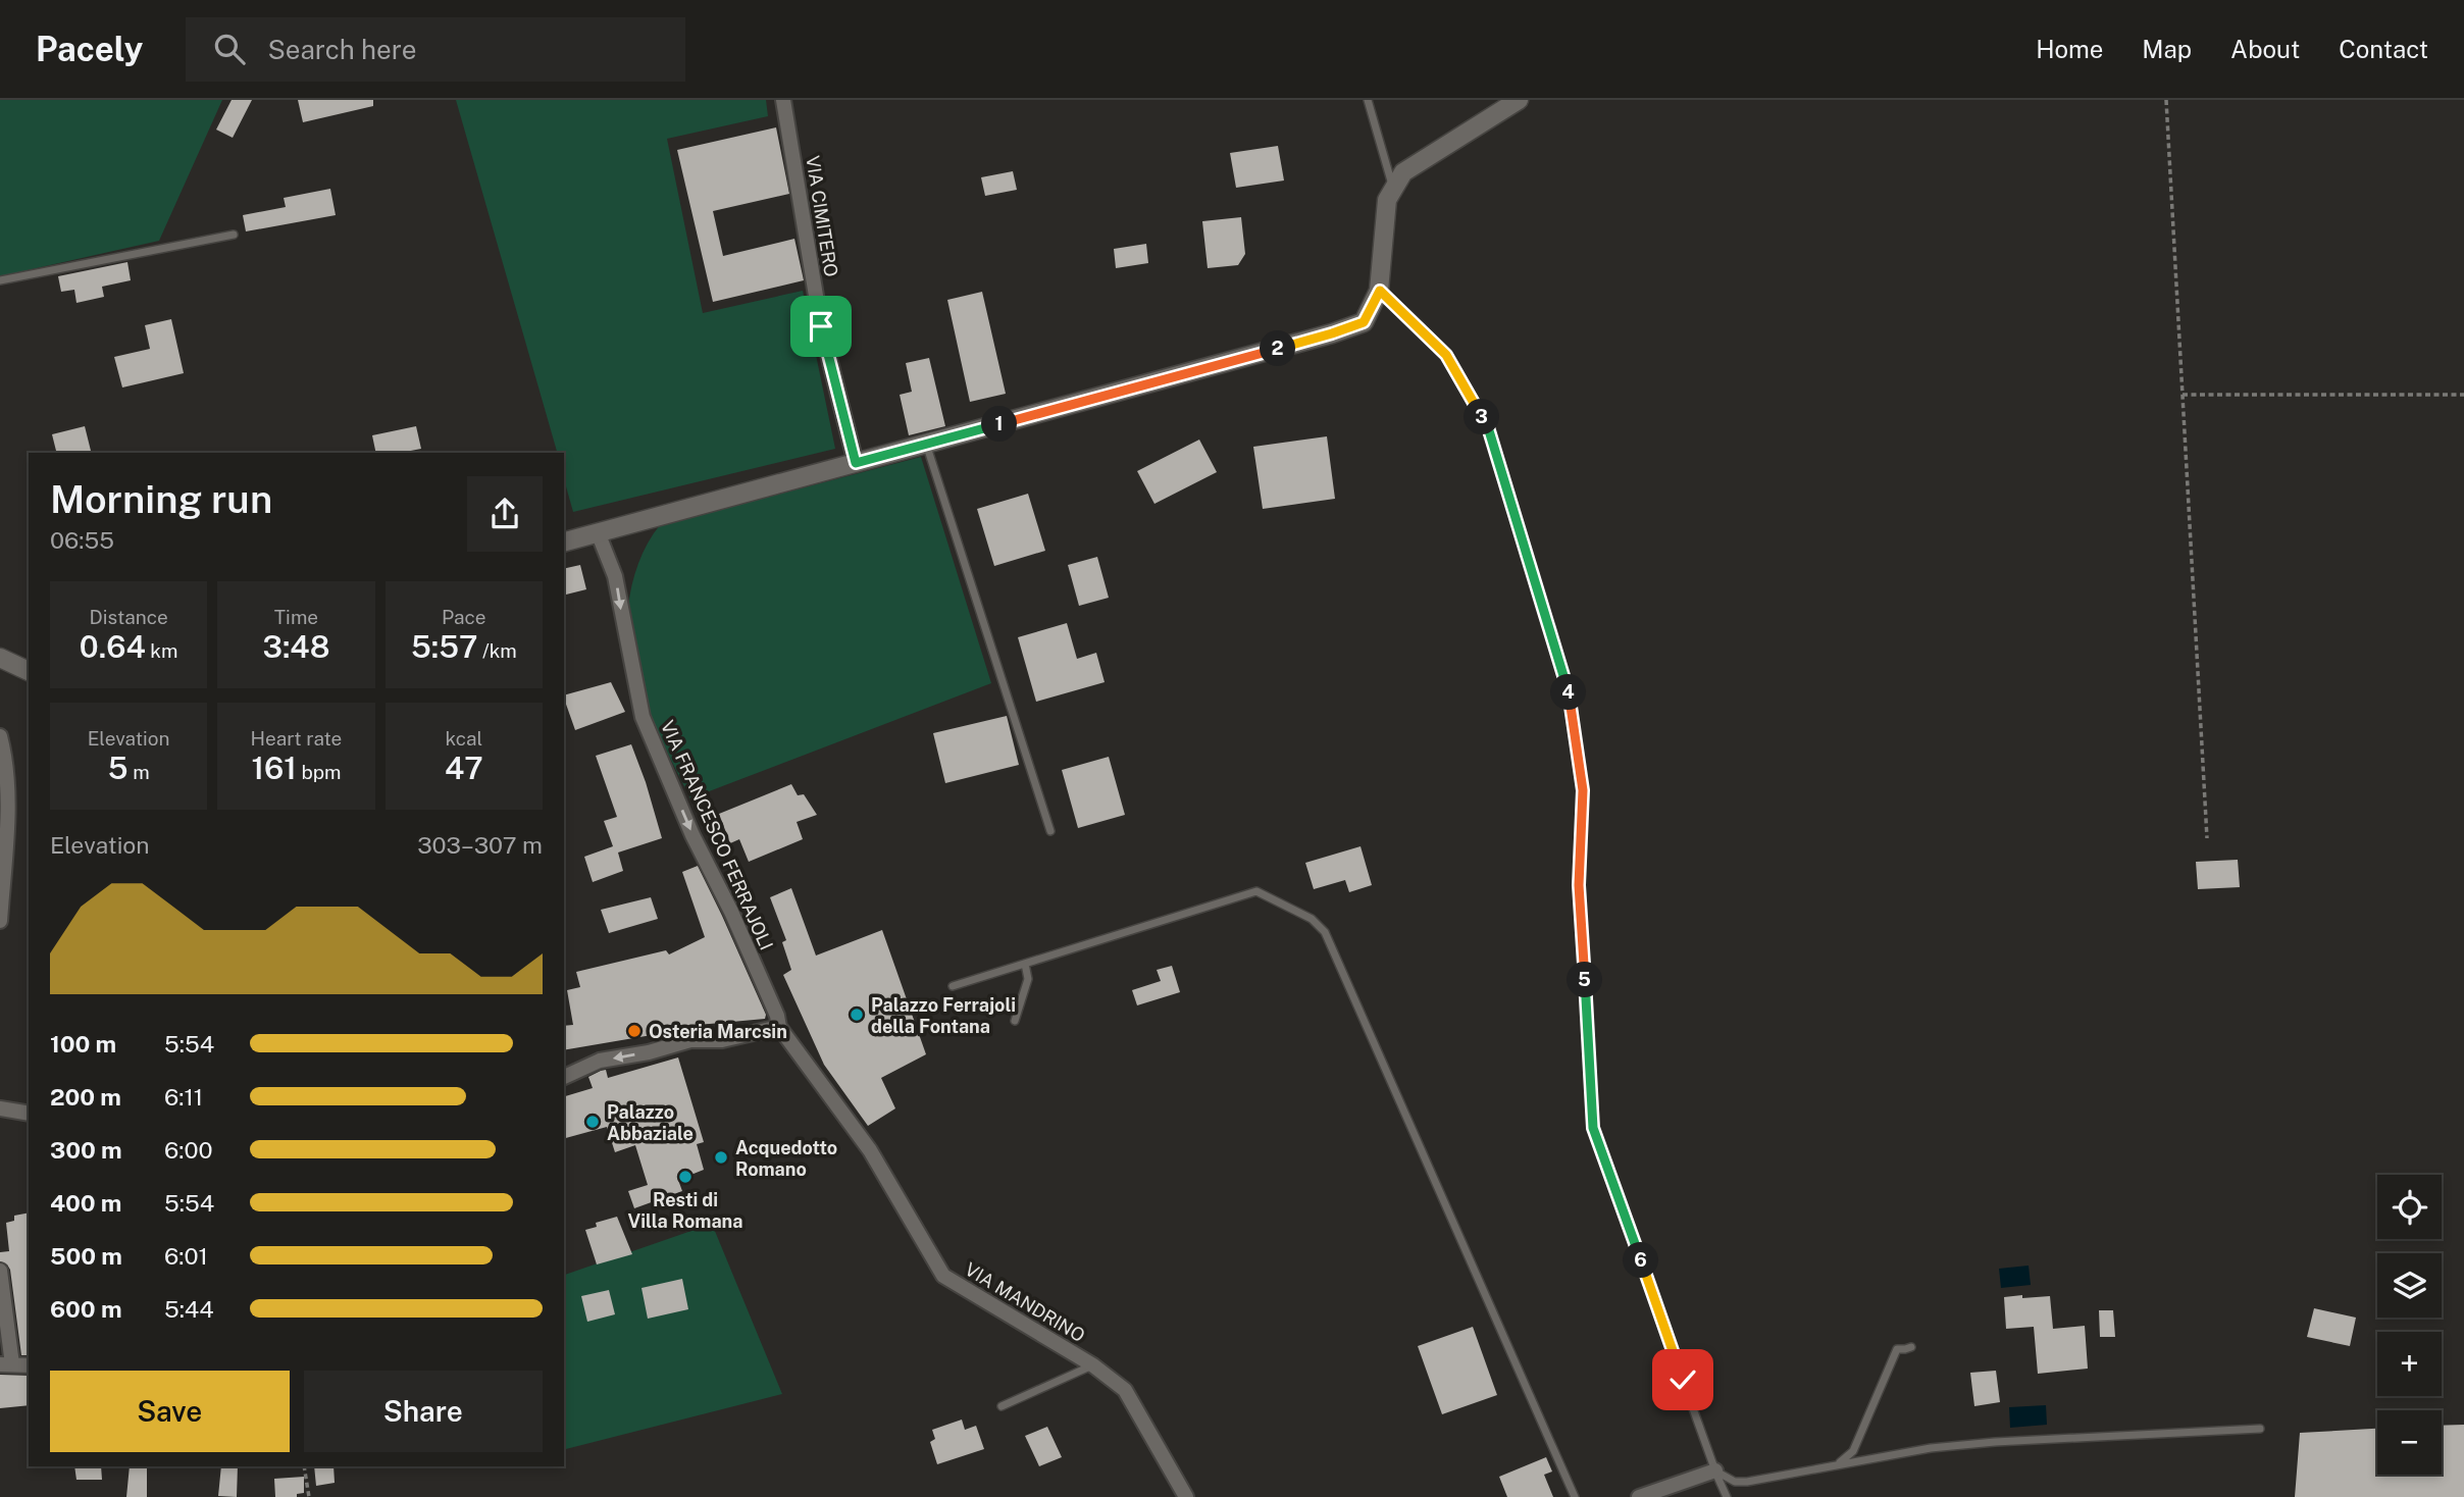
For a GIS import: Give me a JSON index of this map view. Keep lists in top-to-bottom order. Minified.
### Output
{"streets":{"street":["VIA CIMITERO","VIA FRANCESCO FERRAJOLI","VIA MANDRINO"]},"crossings":[["VIA FRANCESCO FERRAJOLI","VIA MANDRINO"]],"one_way":["VIA FRANCESCO FERRAJOLI"],"places":["Palazzo Ferrajoli della Fontana","Osteria Marcsin","Palazzo Abbaziale","Acquedotto Romano","Resti di Villa Romana"],"page":{"header":"Pacely","search":"Search here","nav":["Home","Map","About","Contact"],"pins":["2","3","1","4","5","6"],"heading":["Morning run","06:55"],"stats":[["Distance","0.64 km"],["Time","3:48"],["Pace","5:57 /km"],["Elevation","5 m"],["Heart rate","161 bpm"],["kcal","47"]],"chart":["Elevation","303–307 m"],"list":[{"name":"100 m","note":"5:54"},{"name":"200 m","note":"6:11"},{"name":"300 m","note":"6:00"},{"name":"400 m","note":"5:54"},{"name":"500 m","note":"6:01"},{"name":"600 m","note":"5:44"}],"map_buttons":["+","−"],"buttons":["Save","Share"]}}
